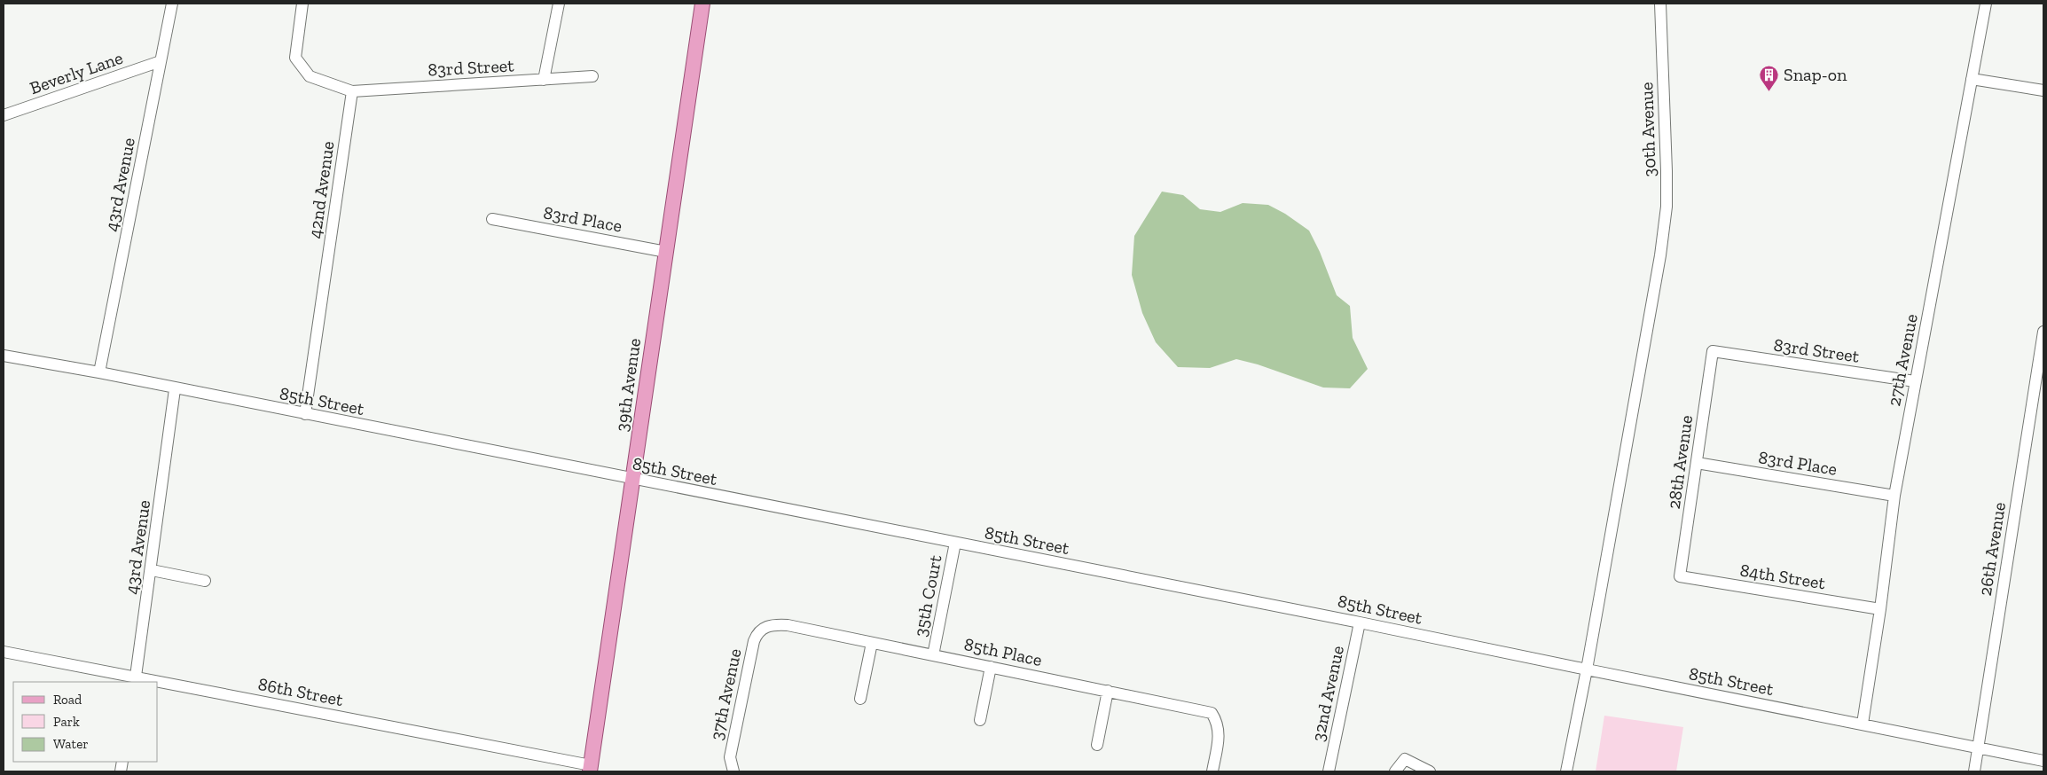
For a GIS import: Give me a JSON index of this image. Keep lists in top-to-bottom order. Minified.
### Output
{"streets":{"main road":["39th Avenue"],"street":["83rd Street","Beverly Lane","30th Avenue","43rd Avenue","42nd Avenue","83rd Place","27th Avenue","85th Street","28th Avenue","26th Avenue","84th Street","35th Court","85th Place","86th Street","32nd Avenue","37th Avenue"]},"crossings":[["83rd Street","42nd Avenue"],["83rd Street","27th Avenue"],["83rd Street","28th Avenue"],["Beverly Lane","43rd Avenue"],["30th Avenue","85th Street"],["43rd Avenue","85th Street"],["43rd Avenue","86th Street"],["42nd Avenue","85th Street"],["83rd Place","27th Avenue"],["83rd Place","39th Avenue"],["83rd Place","28th Avenue"],["27th Avenue","85th Street"],["27th Avenue","84th Street"],["39th Avenue","85th Street"],["39th Avenue","86th Street"],["85th Street","26th Avenue"],["85th Street","35th Court"],["85th Street","32nd Avenue"],["28th Avenue","84th Street"],["35th Court","85th Place"],["85th Place","37th Avenue"]],"places":{"building":["Snap-on"]},"legend":["Road","Park","Water"]}
